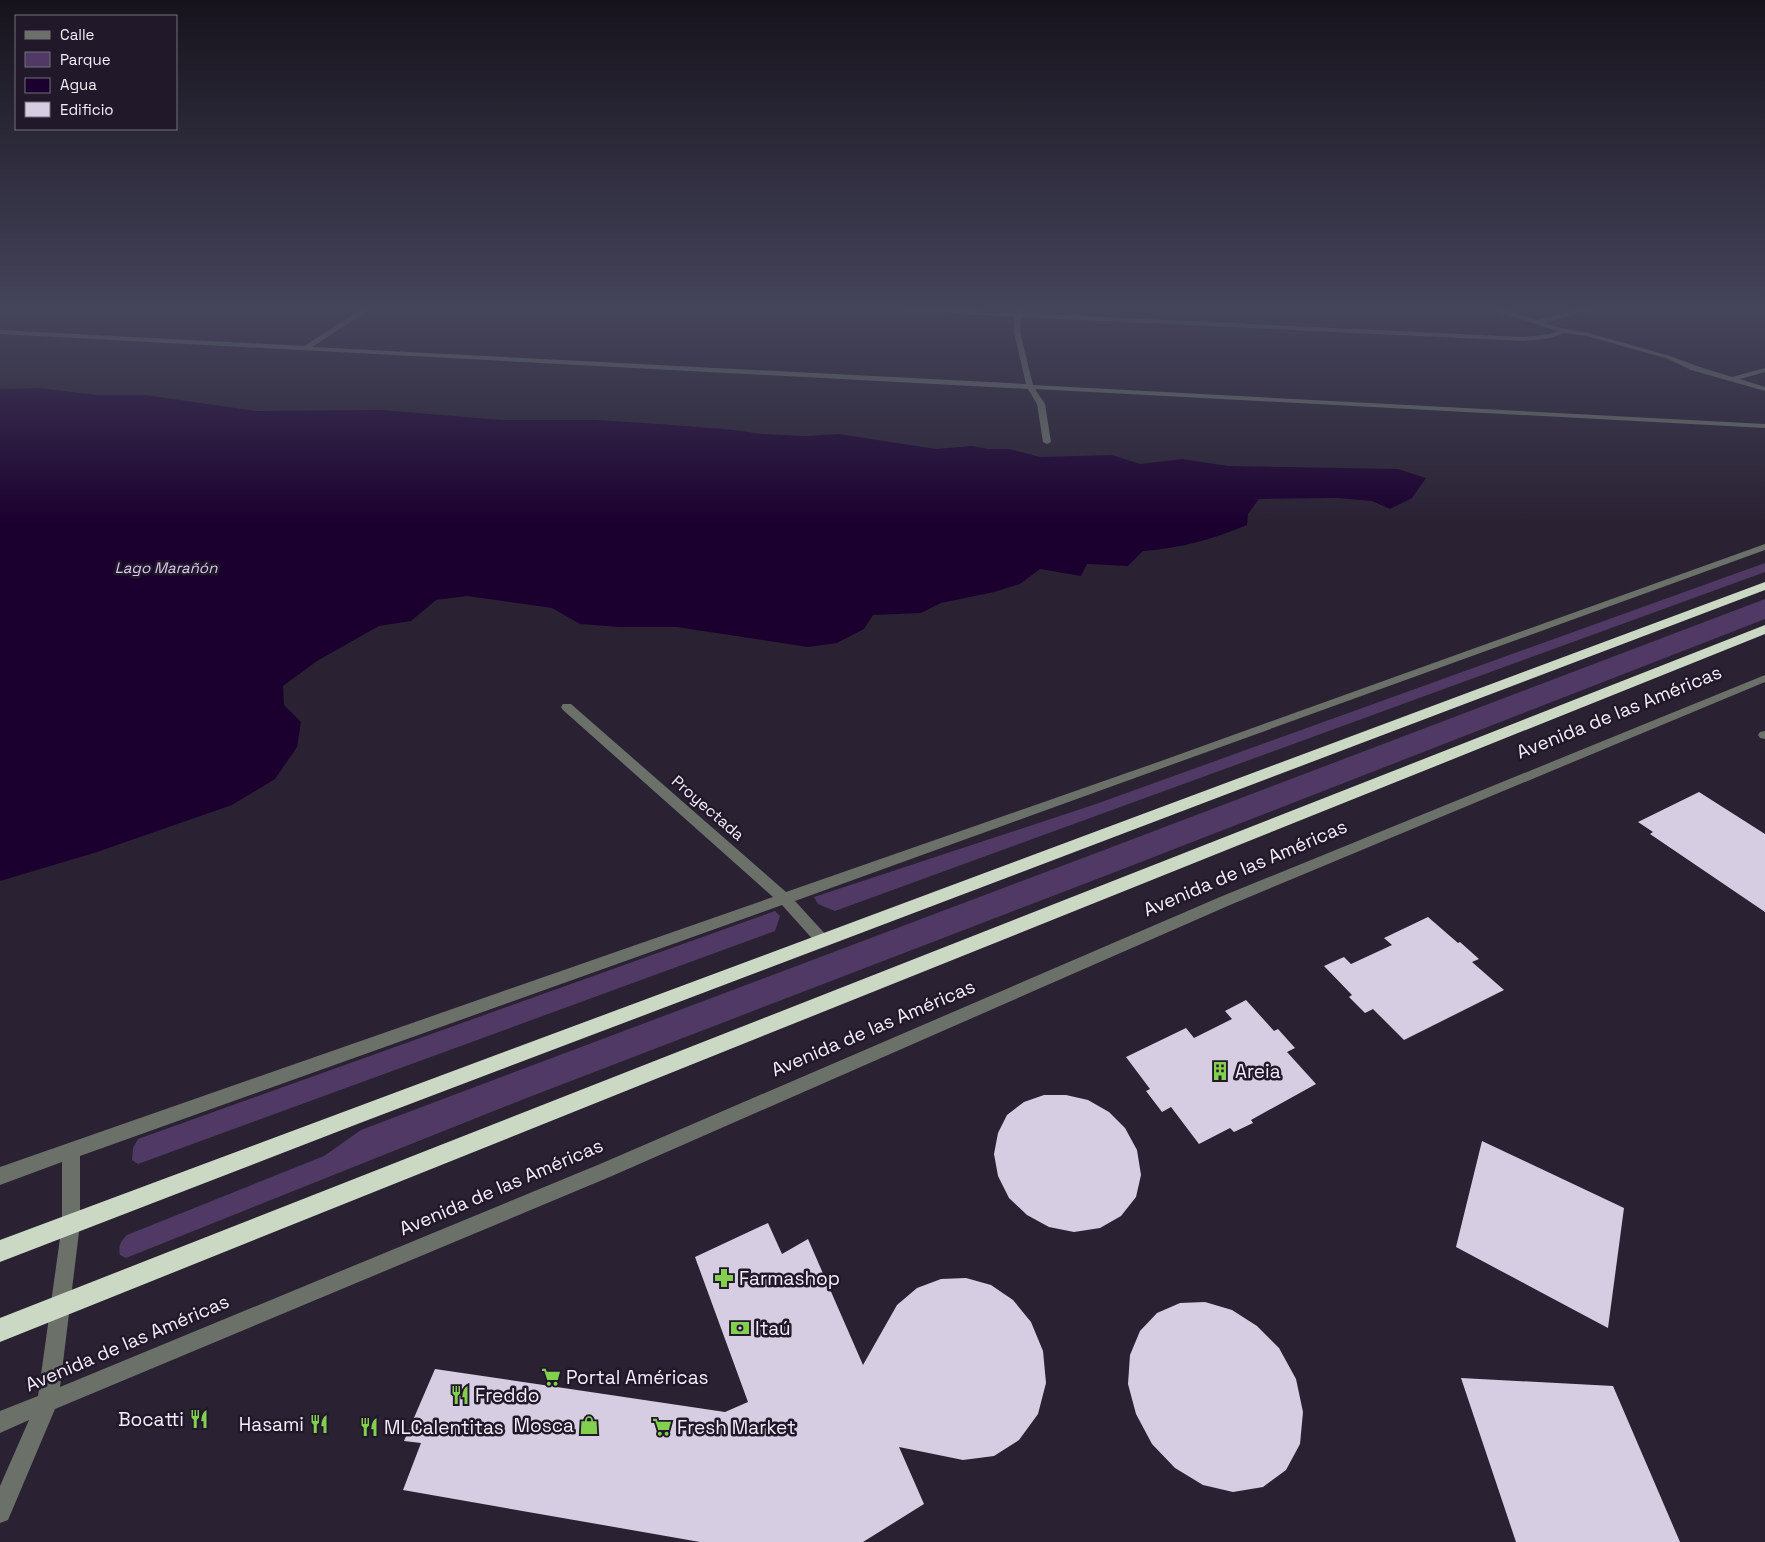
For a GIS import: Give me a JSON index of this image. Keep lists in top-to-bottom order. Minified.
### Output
{"streets":{"highway":["Avenida de las Américas"],"street":["Proyectada"]},"water":["Lago Marañón"],"places":{"building":["Areia"],"pharmacy":["Farmashop"],"bank":["Itaú"],"supermarket":["Portal Américas","Fresh Market"],"restaurant":["Freddo","Bocatti","Hasami","MLCalentitas"],"shop":["Mosca"]},"legend":["Calle","Parque","Agua","Edificio"]}
